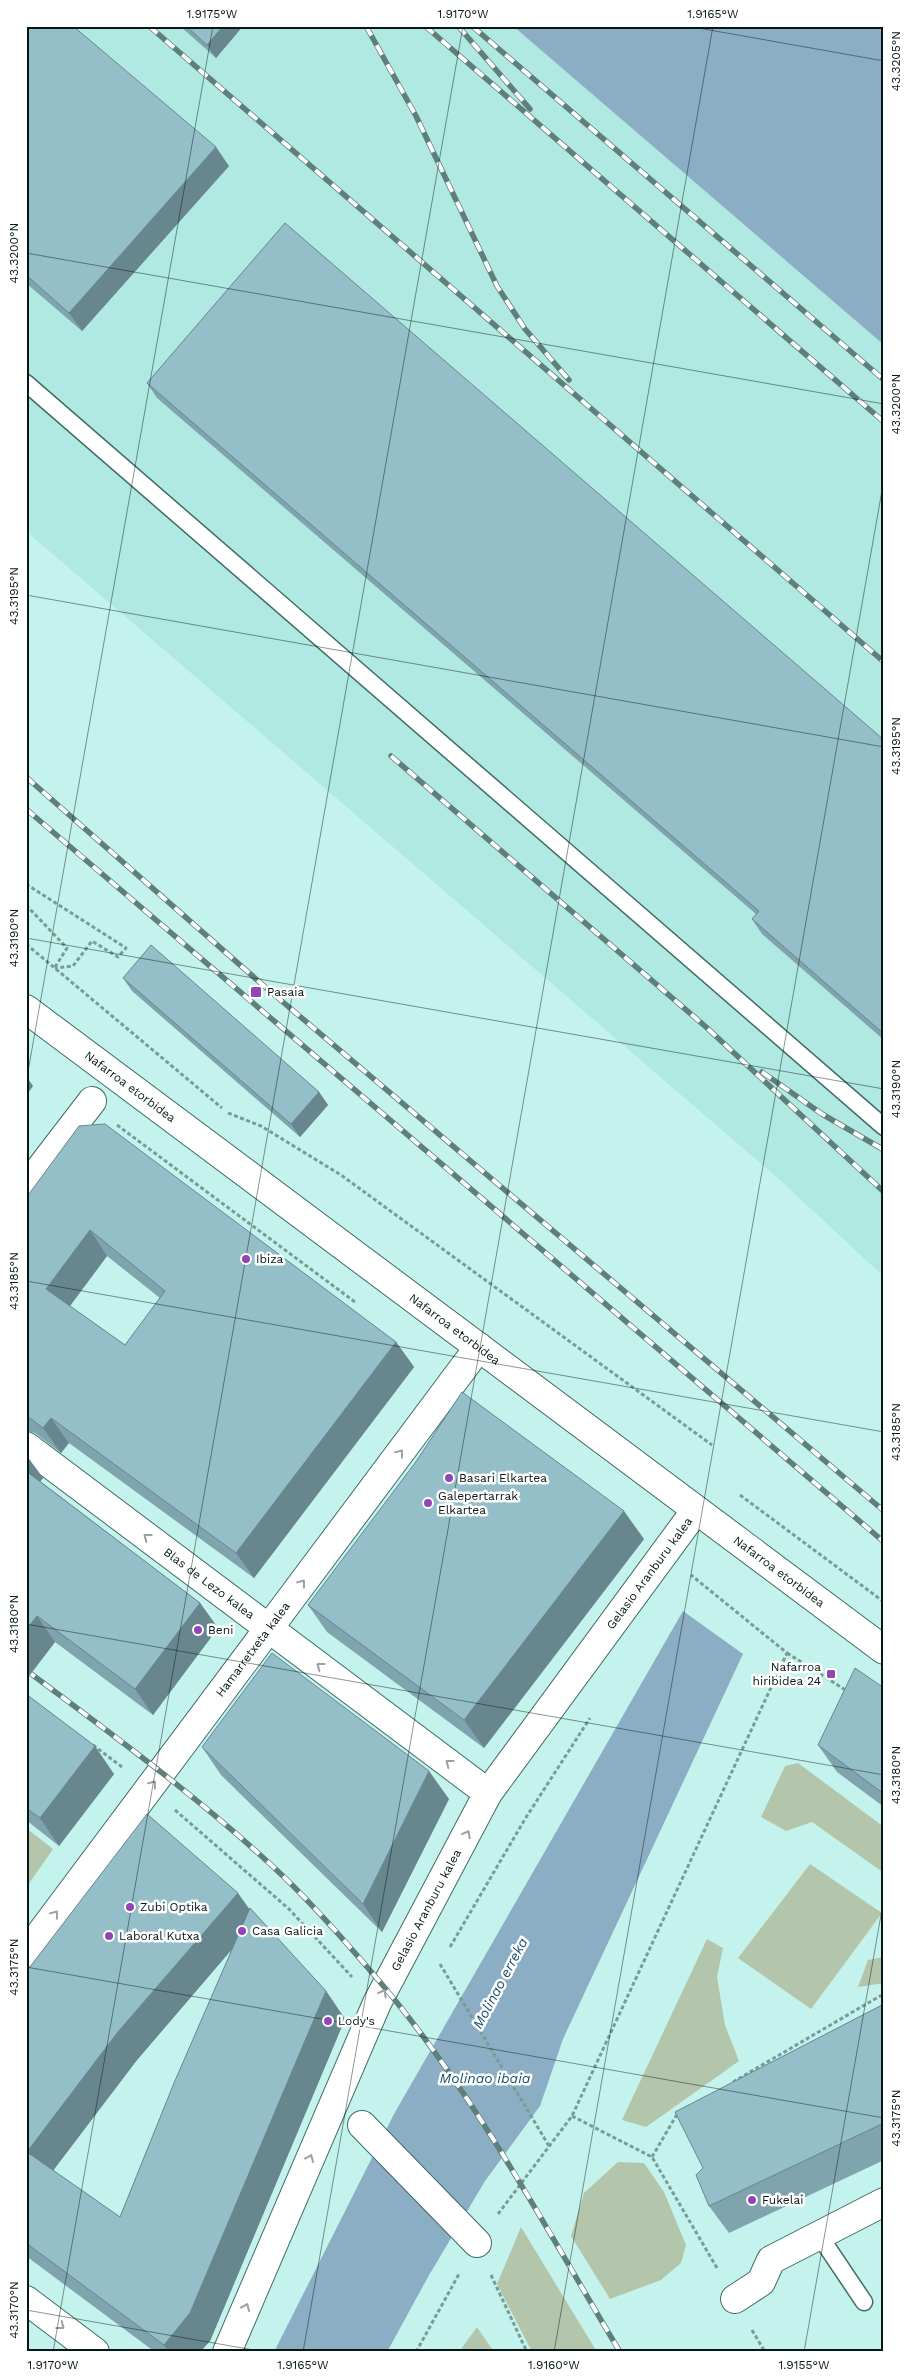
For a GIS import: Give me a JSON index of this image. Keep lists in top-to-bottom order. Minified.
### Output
{"streets":{"street":["Nafarroa etorbidea","Gelasio Aranburu kalea","Blas de Lezo kalea","Hamarretxeta kalea"]},"crossings":[["Nafarroa etorbidea","Gelasio Aranburu kalea"],["Nafarroa etorbidea","Hamarretxeta kalea"],["Gelasio Aranburu kalea","Blas de Lezo kalea"],["Blas de Lezo kalea","Hamarretxeta kalea"]],"one_way":["Gelasio Aranburu kalea","Blas de Lezo kalea","Hamarretxeta kalea"],"water":["Molinao erreka","Molinao ibaia"],"places":{"transit":["Pasaia","Nafarroa hiribidea 24"],"other":["Ibiza","Basari Elkartea","Galepertarrak Elkartea","Beni","Zubi Optika","Casa Galicia","Laboral Kutxa","Lody's","Fukelai"]},"coordinates":["1.9175°W","1.9170°W","1.9165°W","43.3205°N","43.3200°N","43.3195°N","43.3190°N","43.3185°N","43.3180°N","43.3175°N","43.3170°N","1.9160°W","1.9155°W"]}
